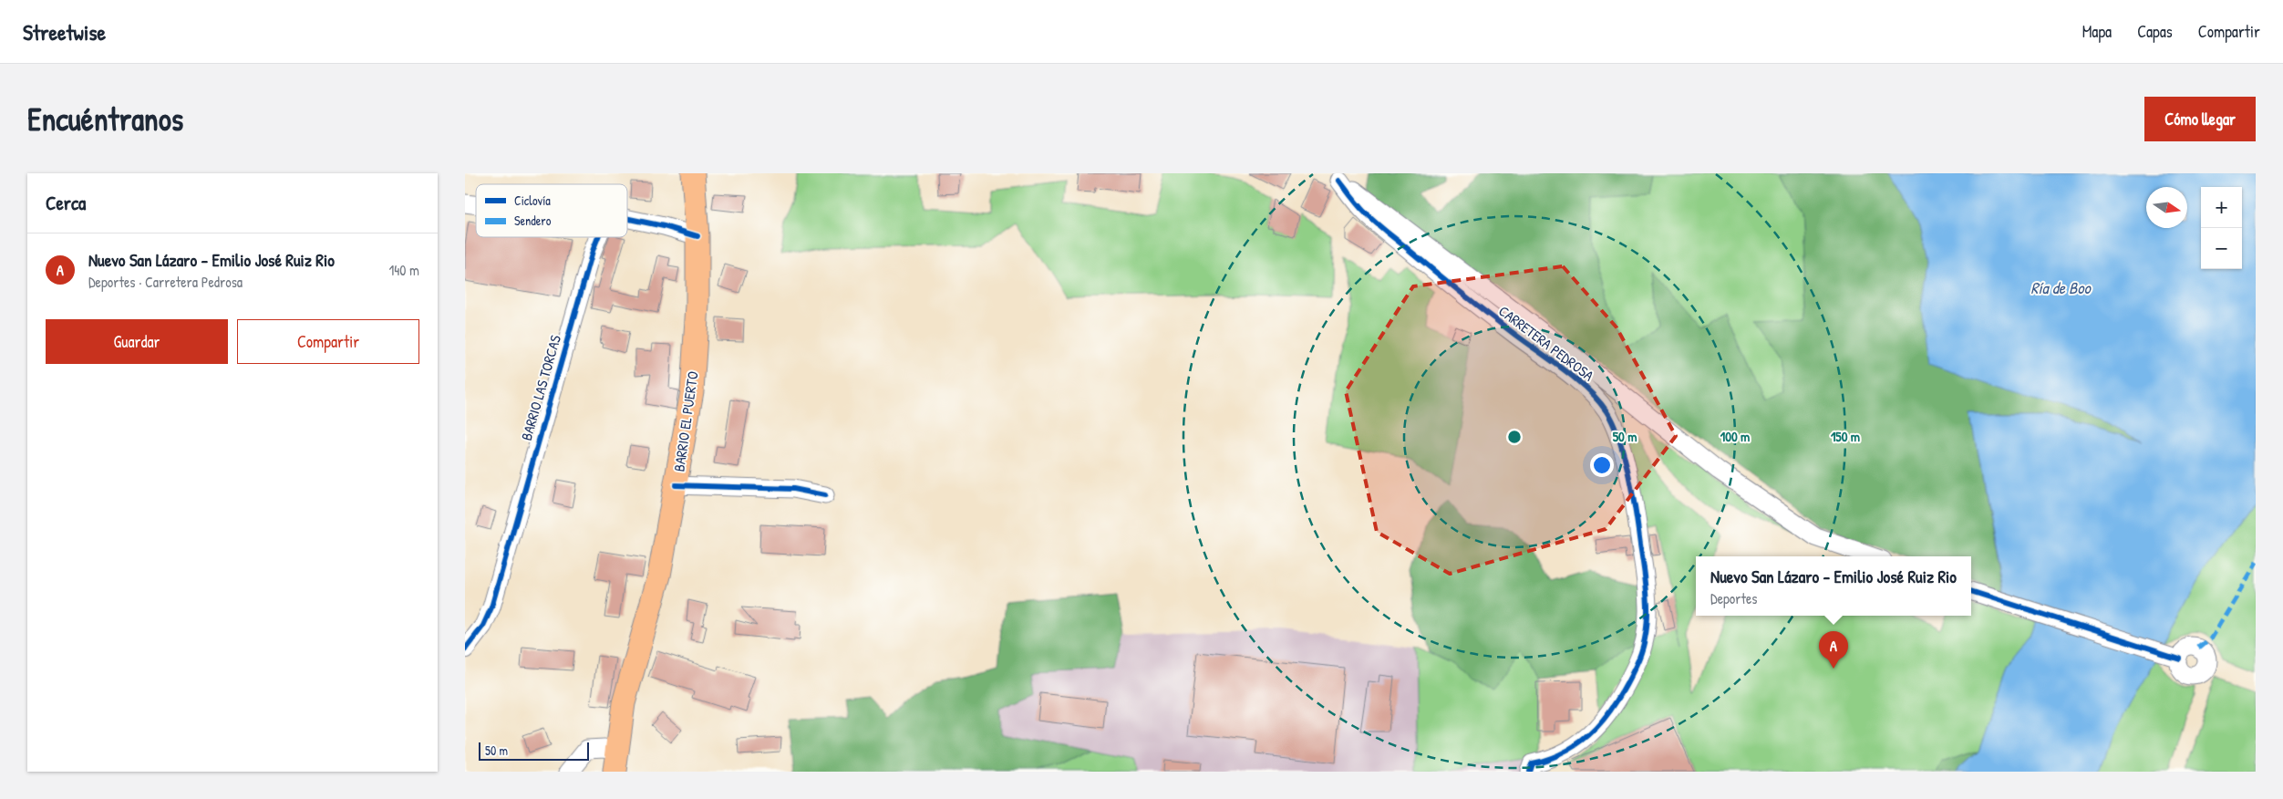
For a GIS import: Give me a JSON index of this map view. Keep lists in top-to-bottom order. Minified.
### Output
{"streets":{"main road":["BARRIO EL PUERTO"],"street":["CARRETERA PEDROSA","BARRIO LAS TORCAS"]},"water":["Ría de Boo"],"legend":["Ciclovía","Sendero"],"scale_bar":"50 m","north":"right","page":{"header":"Streetwise","nav":["Mapa","Capas","Compartir"],"buttons":["Cómo llegar",["Guardar","Compartir"]],"title":"Encuéntranos","heading":"Cerca","map_buttons":["+","−"],"list":[{"mark":"A","name":"Nuevo San Lázaro - Emilio José Ruiz Rio","note":"Deportes · Carretera Pedrosa","value":"140 m"}],"popup":["Nuevo San Lázaro - Emilio José Ruiz Rio","Deportes"],"pins":"A","scale":"50 m"},"rings":["50 m","100 m","150 m"]}
